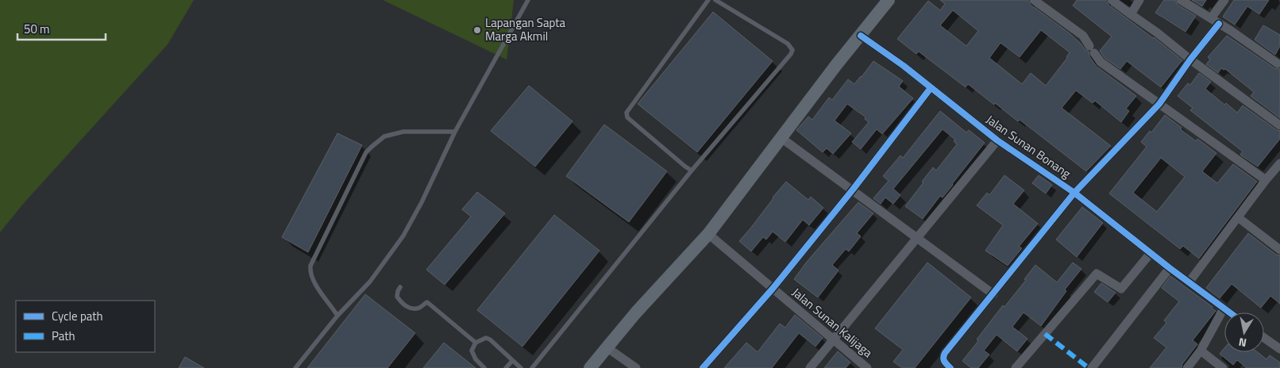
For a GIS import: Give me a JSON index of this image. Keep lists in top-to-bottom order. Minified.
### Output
{"streets":{"street":["Jalan Sunan Bonang","Jalan Sunan Kalijaga"]},"places":["Lapangan Sapta Marga Akmil"],"legend":["Cycle path","Path"],"scale_bar":"50 m","north":"bottom"}
